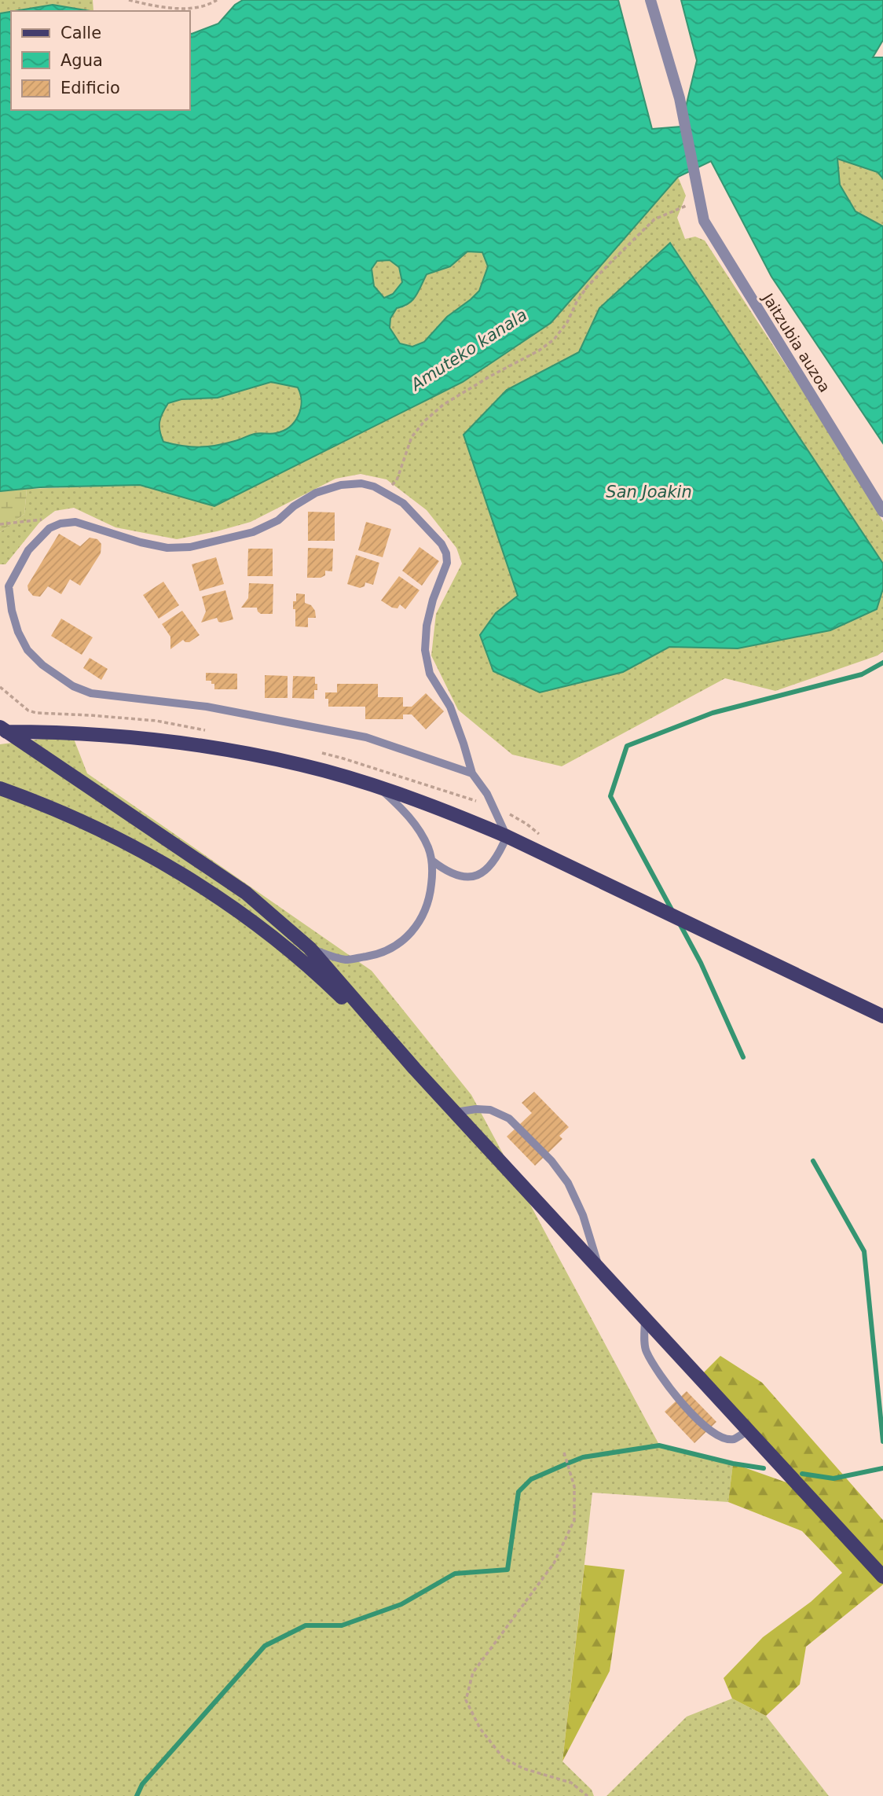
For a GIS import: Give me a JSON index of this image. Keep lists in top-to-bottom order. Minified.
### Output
{"streets":{"street":["Jaitzubia auzoa"]},"water":["Amuteko kanala","San Joakin"],"legend":["Calle","Agua","Edificio"]}
